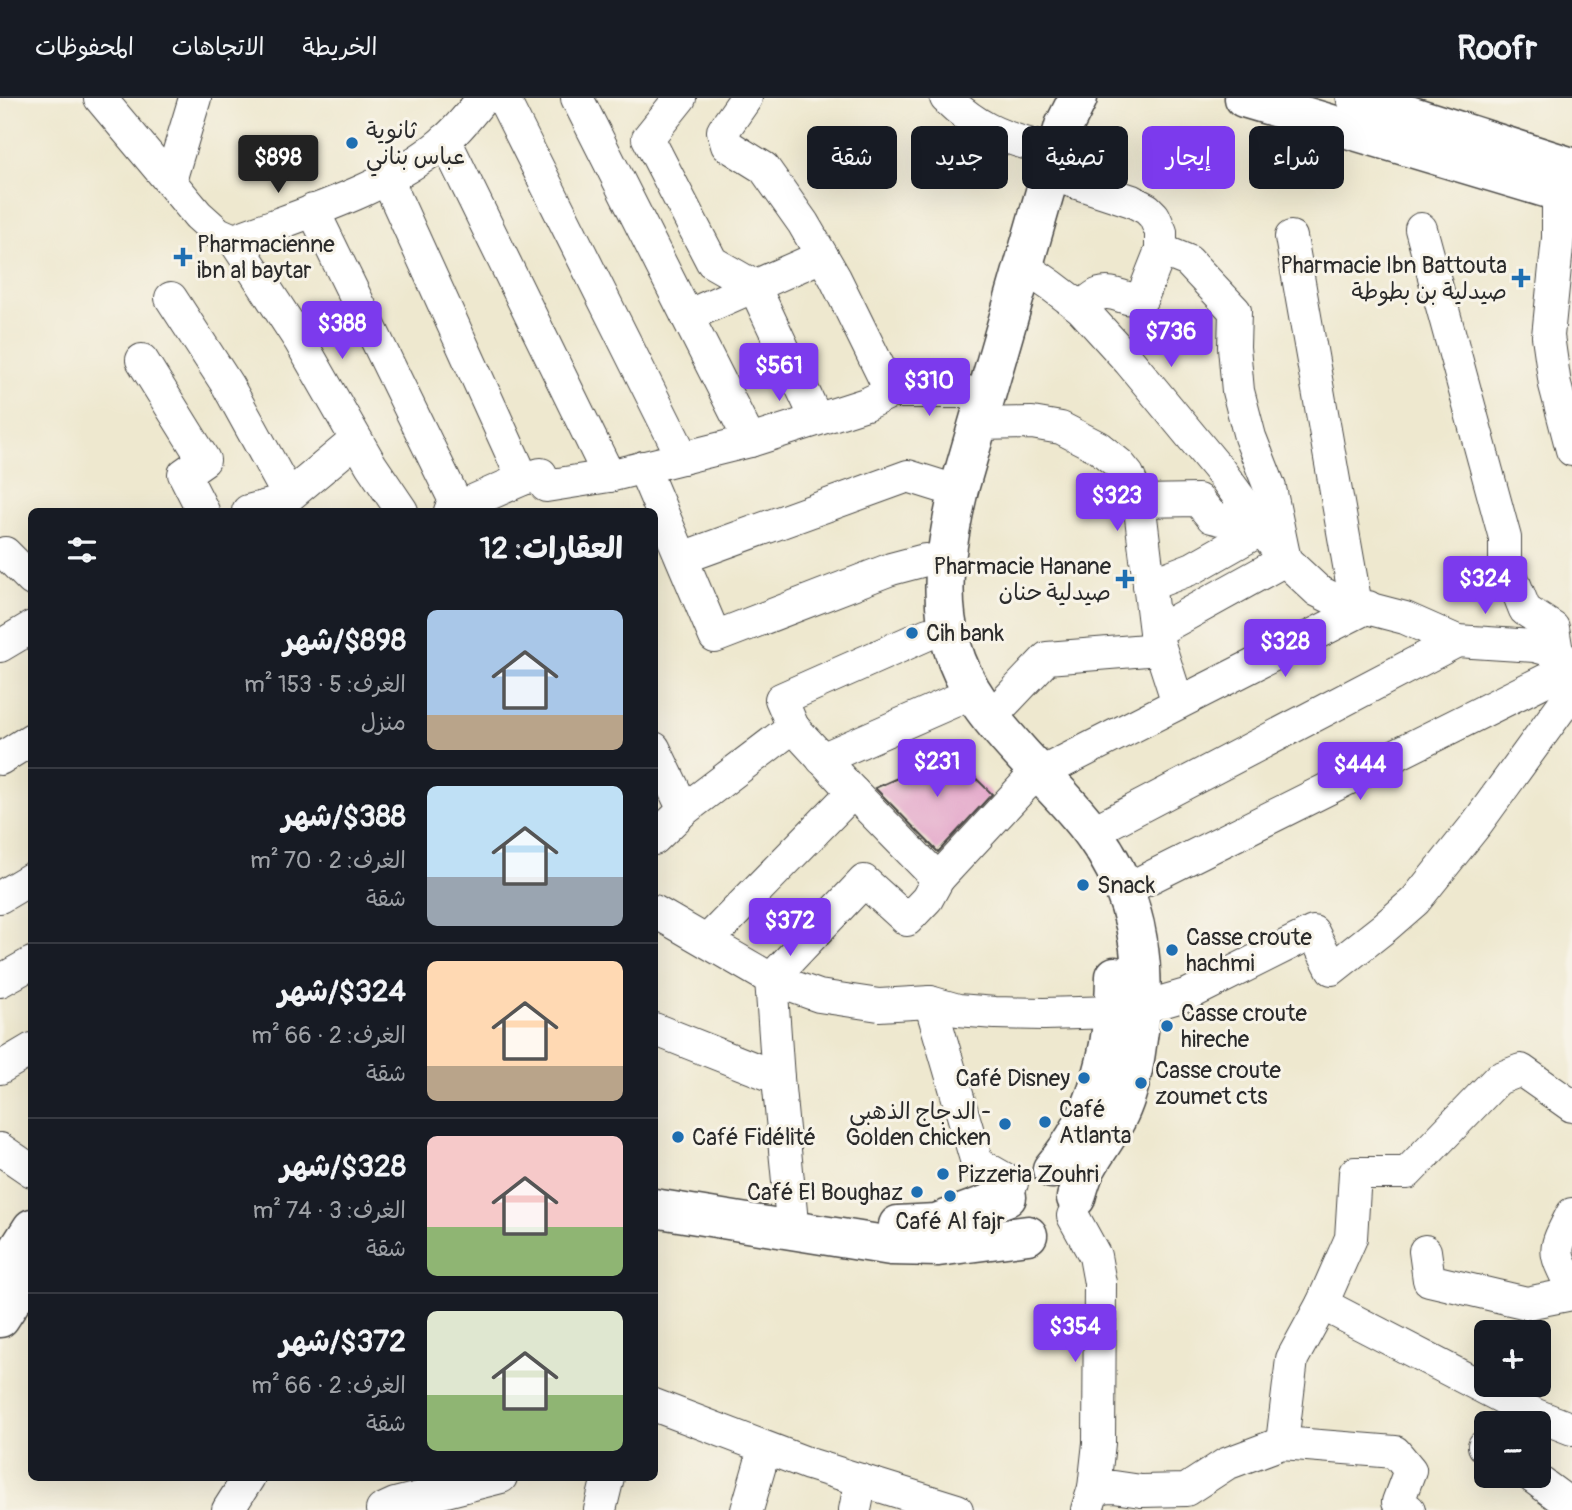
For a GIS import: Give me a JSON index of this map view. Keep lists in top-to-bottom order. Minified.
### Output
{"places":{"other":["ثانوية عباس بناني","Cih bank","Snack","Casse croute hachmi","Casse croute hireche","Café Disney","Casse croute zoumet cts","Café Atlanta","الدجاج الذهبي - Golden chicken","Café Fidélité","Pizzeria Zouhri","Café El Boughaz","Café Al fajr"],"health":["Pharmacienne ibn al baytar","Pharmacie Ibn Battouta صيدلية بن بطوطة","Pharmacie Hanane صيدلية حنان"]},"page":{"header":"Roofr","nav":["الخريطة","الاتجاهات","المحفوظات"],"chip":["شراء","إيجار","تصفية","جديد","شقة"],"price":["$898","$388","$736","$561","$310","$323","$324","$328","$231","$444","$372","$354"],"heading":"العقارات: 12","list":[{"name":"$898/شهر","note":"الغرف: 5 · 153 m² · منزل"},{"name":"$388/شهر","note":"الغرف: 2 · 70 m² · شقة"},{"name":"$324/شهر","note":"الغرف: 2 · 66 m² · شقة"},{"name":"$328/شهر","note":"الغرف: 3 · 74 m² · شقة"},{"name":"$372/شهر","note":"الغرف: 2 · 66 m² · شقة"}],"map_buttons":["+","−"]}}
